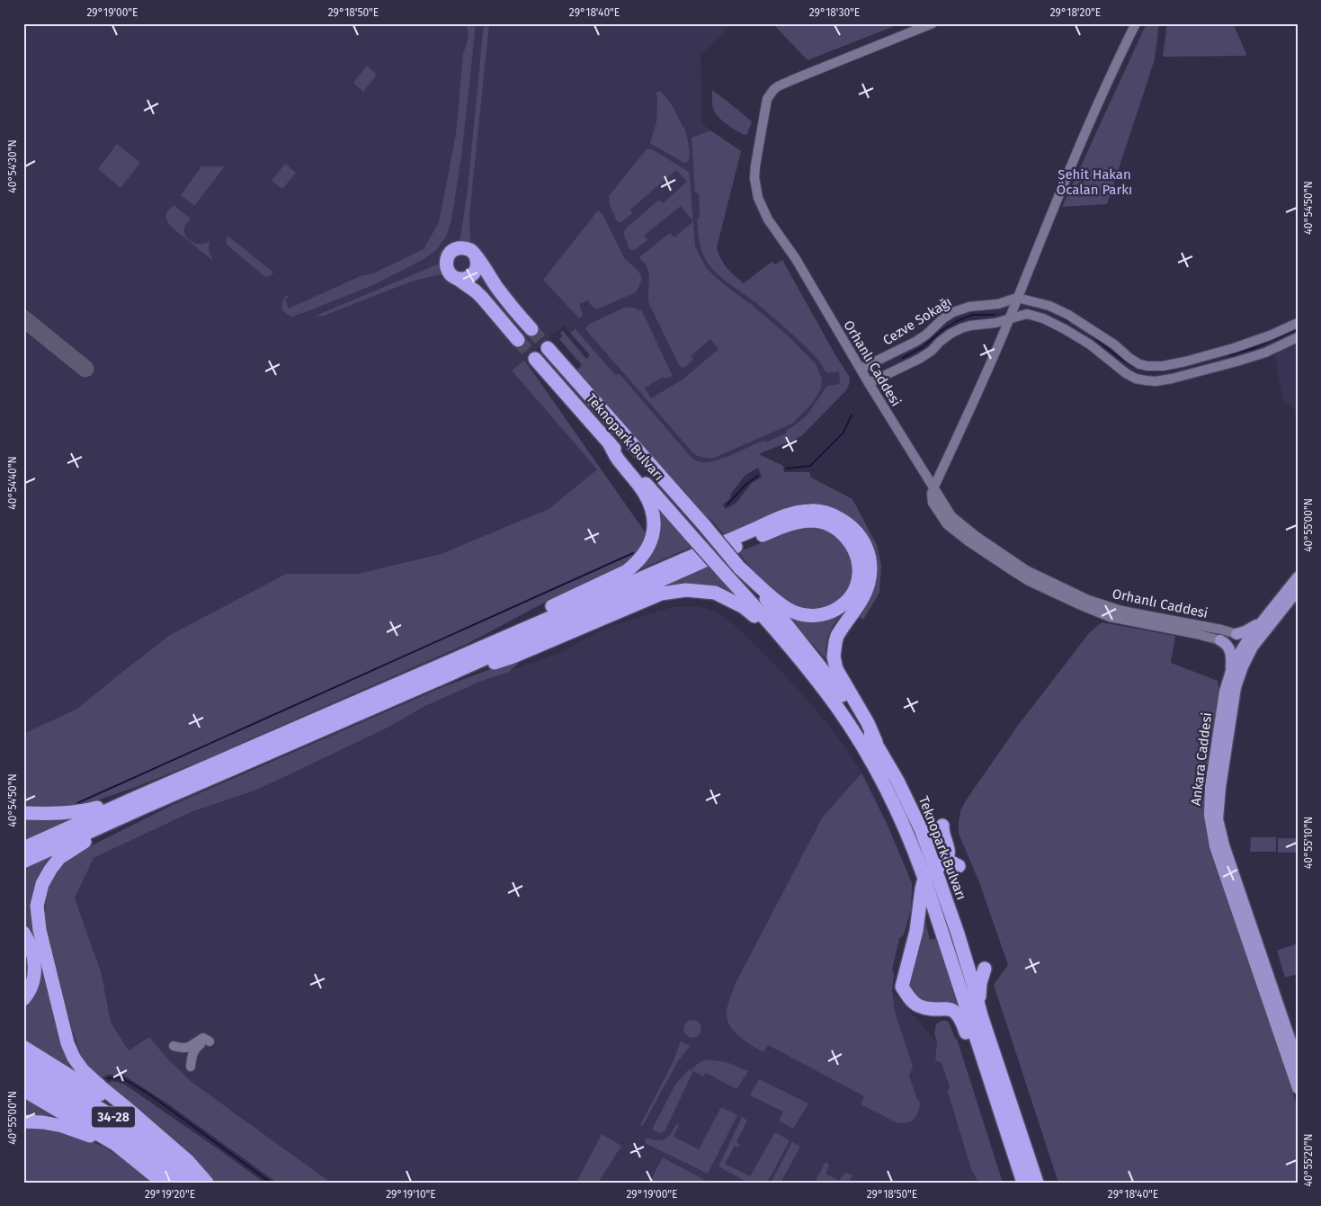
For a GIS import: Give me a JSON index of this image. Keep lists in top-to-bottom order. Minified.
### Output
{"streets":{"highway":["Teknopark Bulvarı","34-28"],"main road":["Ankara Caddesi"],"street":["Cezve Sokağı","Orhanlı Caddesi"]},"crossings":[["Cezve Sokağı","Orhanlı Caddesi"]],"parks":["Şehit Hakan Öcalan Parkı"],"coordinates":["29°19'00\"E","29°18'50\"E","29°18'40\"E","29°18'30\"E","29°18'20\"E","40°54'30\"N","40°54'50\"N","40°54'40\"N","40°55'00\"N","40°55'10\"N","40°55'20\"N","29°19'20\"E","29°19'10\"E"]}
